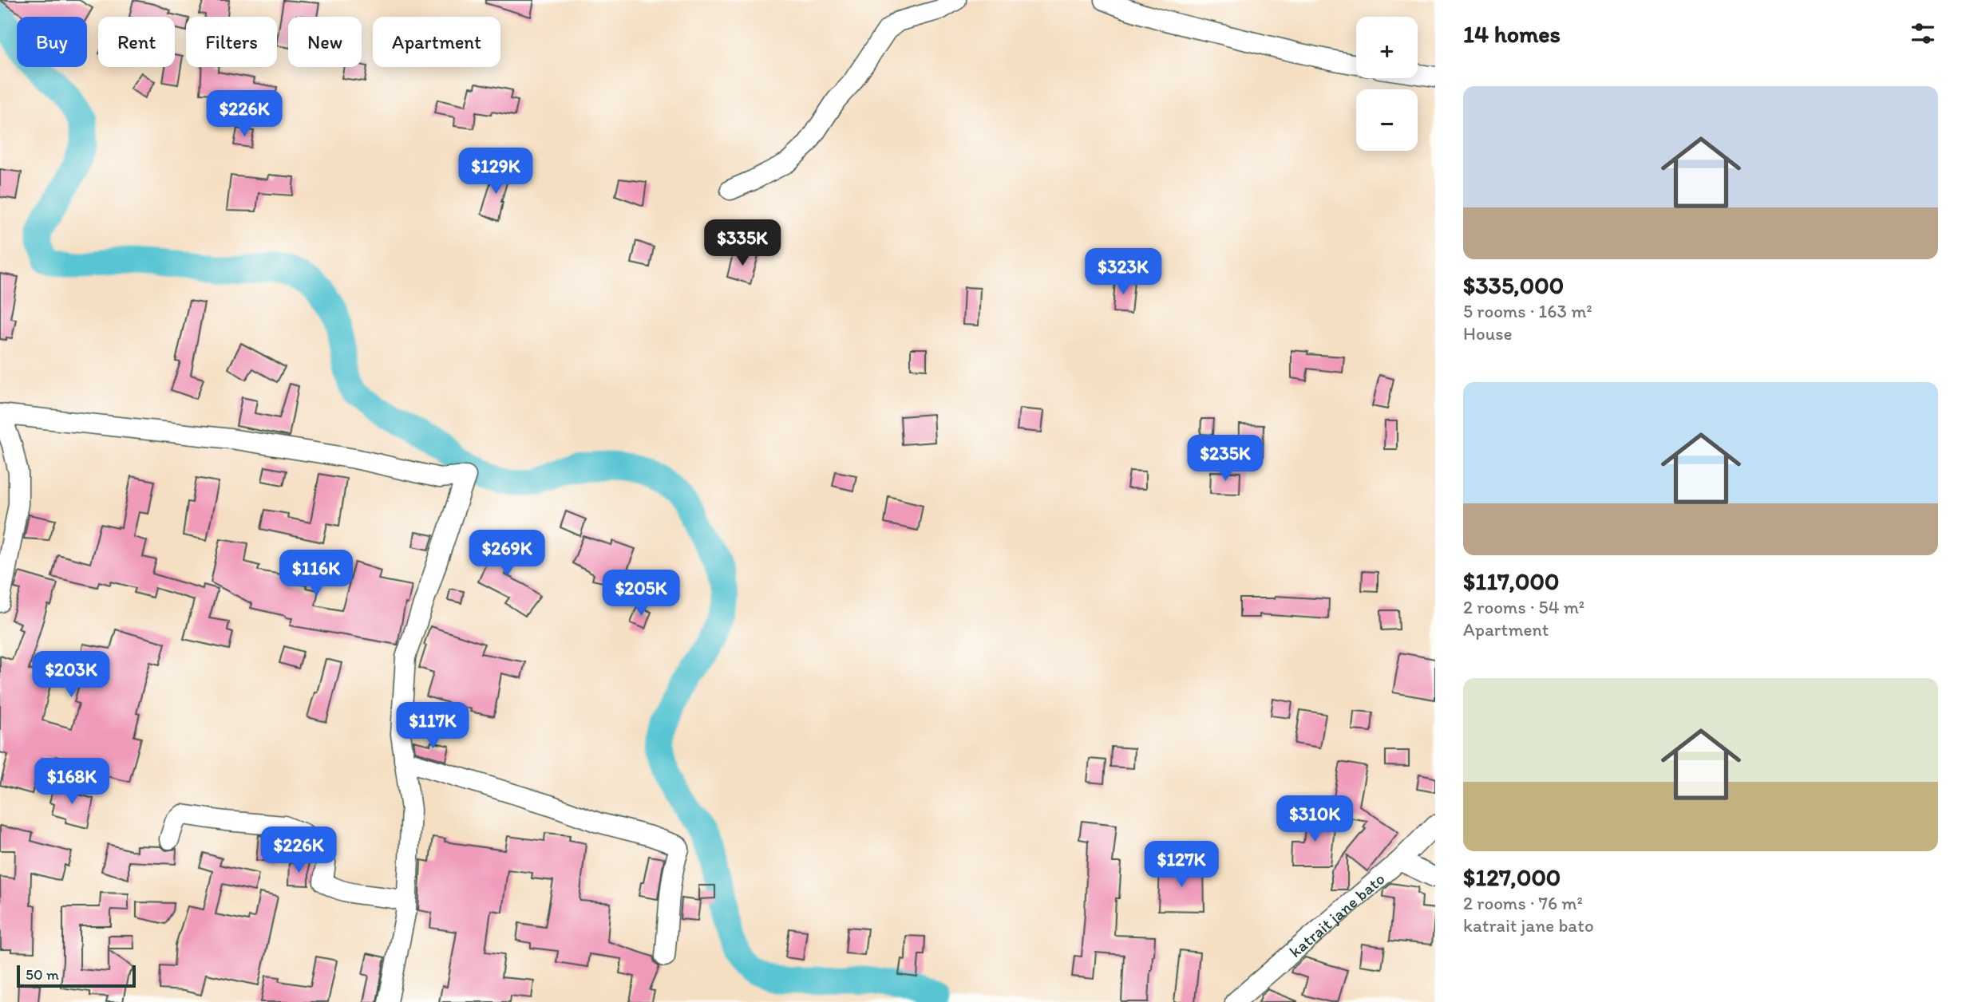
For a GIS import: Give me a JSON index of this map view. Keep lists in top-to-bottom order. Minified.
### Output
{"streets":{"street":["katrait jane bato"]},"scale_bar":"50 m","page":{"heading":"14 homes","map_buttons":["+","−"],"chip":["Buy","Rent","Filters","New","Apartment"],"list":[{"name":"$335,000","note":"5 rooms · 163 m² · House"},{"name":"$117,000","note":"2 rooms · 54 m² · Apartment"},{"name":"$127,000","note":"2 rooms · 76 m² · katrait jane bato"}],"price":["$226K","$129K","$335K","$323K","$235K","$269K","$116K","$205K","$203K","$117K","$168K","$310K","$226K","$127K"],"scale":"50 m"}}
